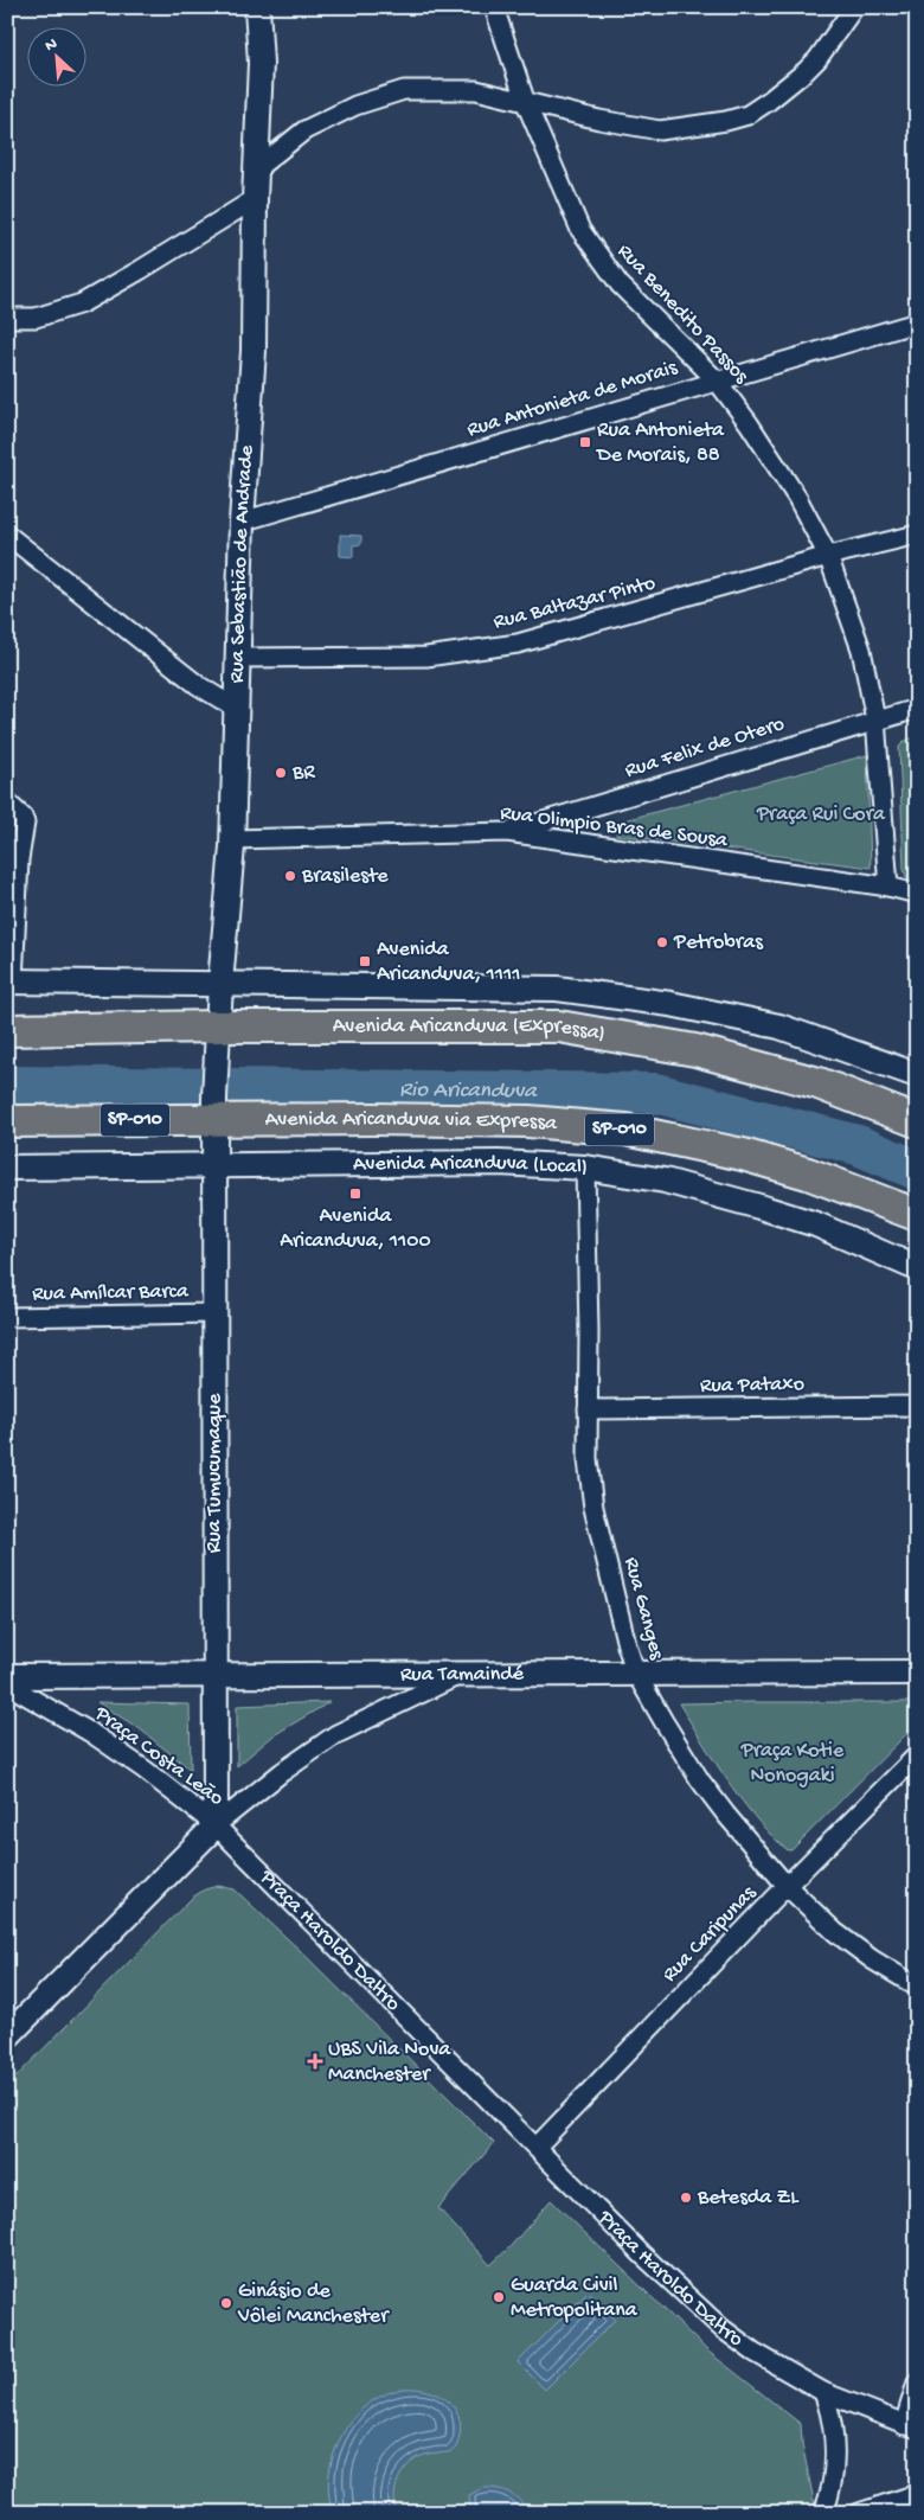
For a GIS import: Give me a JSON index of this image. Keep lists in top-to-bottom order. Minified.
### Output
{"streets":{"highway":["Avenida Aricanduva (Expressa)","SP-010","Avenida Aricanduva via Expressa"],"street":["Rua Benedito Passos","Rua Antonieta de Morais","Rua Sebastião de Andrade","Rua Baltazar Pinto","Rua Felix de Otero","Rua Olimpio Bras de Sousa","Avenida Aricanduva (Local)","Rua Amílcar Barca","Rua Pataxo","Rua Tumucumaque","Rua Ganges","Rua Tamaindé","Praça Costa Leão","Rua Caripunas","Praça Haroldo Daltro"]},"crossings":[["Rua Benedito Passos","Rua Antonieta de Morais"],["Rua Benedito Passos","Rua Baltazar Pinto"],["Rua Benedito Passos","Rua Felix de Otero"],["Rua Benedito Passos","Rua Olimpio Bras de Sousa"],["Rua Antonieta de Morais","Rua Sebastião de Andrade"],["Rua Sebastião de Andrade","Rua Baltazar Pinto"],["Rua Sebastião de Andrade","Rua Olimpio Bras de Sousa"],["Rua Sebastião de Andrade","Avenida Aricanduva (Expressa)"],["Rua Sebastião de Andrade","SP-010"],["Rua Sebastião de Andrade","Avenida Aricanduva via Expressa"],["Rua Sebastião de Andrade","Rua Tumucumaque"],["Rua Felix de Otero","Rua Olimpio Bras de Sousa"],["SP-010","Avenida Aricanduva via Expressa"],["SP-010","Rua Tumucumaque"],["Avenida Aricanduva via Expressa","Rua Tumucumaque"],["Avenida Aricanduva (Local)","Rua Tumucumaque"],["Avenida Aricanduva (Local)","Rua Ganges"],["Rua Amílcar Barca","Rua Tumucumaque"],["Rua Pataxo","Rua Ganges"],["Rua Tumucumaque","Rua Tamaindé"],["Rua Tumucumaque","Praça Costa Leão"],["Rua Tumucumaque","Praça Haroldo Daltro"],["Rua Ganges","Rua Tamaindé"],["Rua Ganges","Rua Caripunas"],["Rua Tamaindé","Praça Costa Leão"],["Praça Costa Leão","Praça Haroldo Daltro"],["Rua Caripunas","Praça Haroldo Daltro"]],"water":["Rio Aricanduva"],"parks":["Praça Rui Cora","Praça Kotie Nonogaki"],"places":{"transit":["Rua Antonieta De Morais, 88","Avenida Aricanduva, 1111","Avenida Aricanduva, 1100"],"other":["BR","Brasileste","Petrobras","Betesda ZL","Guarda Civil Metropolitana","Ginásio de Vôlei Manchester"],"health":["UBS Vila Nova Manchester"]},"north":"top left"}
